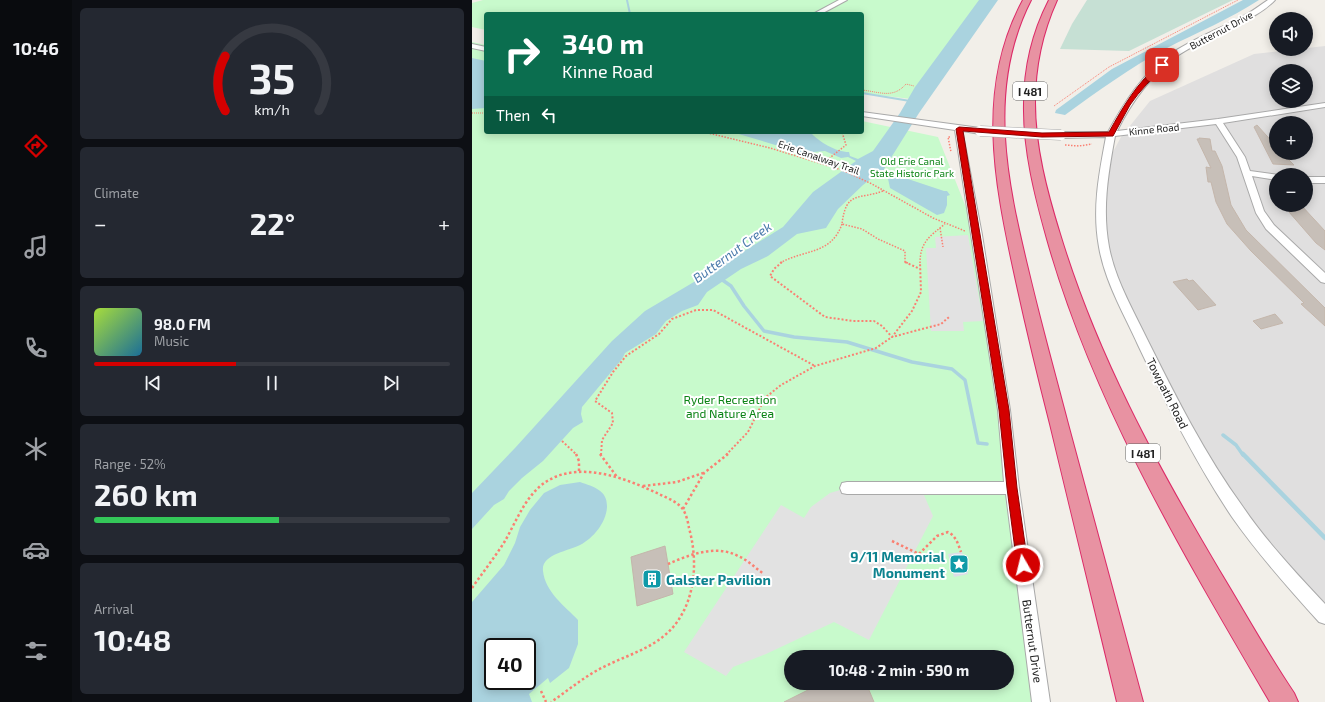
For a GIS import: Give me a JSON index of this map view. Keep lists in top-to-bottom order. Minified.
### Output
{"streets":{"highway":["I 481"],"street":["Butternut Drive","Kinne Road","Towpath Road"],"path":["Erie Canalway Trail"]},"crossings":[["Butternut Drive","Kinne Road"],["Butternut Drive","Towpath Road"],["Kinne Road","Towpath Road"]],"water":["Butternut Creek"],"parks":["Old Erie Canal State Historic Park","Ryder Recreation and Nature Area"],"places":{"place":["9/11 Memorial Monument"],"building":["Galster Pavilion"]},"page":{"tabs":"10:46","map_buttons":["+","−"],"turn":["340 m","Kinne Road"],"then":"Then","tile":["Climate",["Range · 52%","260 km"],["Arrival","10:48"]],"heat":["−","22°","+"],"song":["98.0 FM","Music"],"limit":"40","trip":"10:48 · 2 min · 590 m","gauge":["35","km/h"]}}
